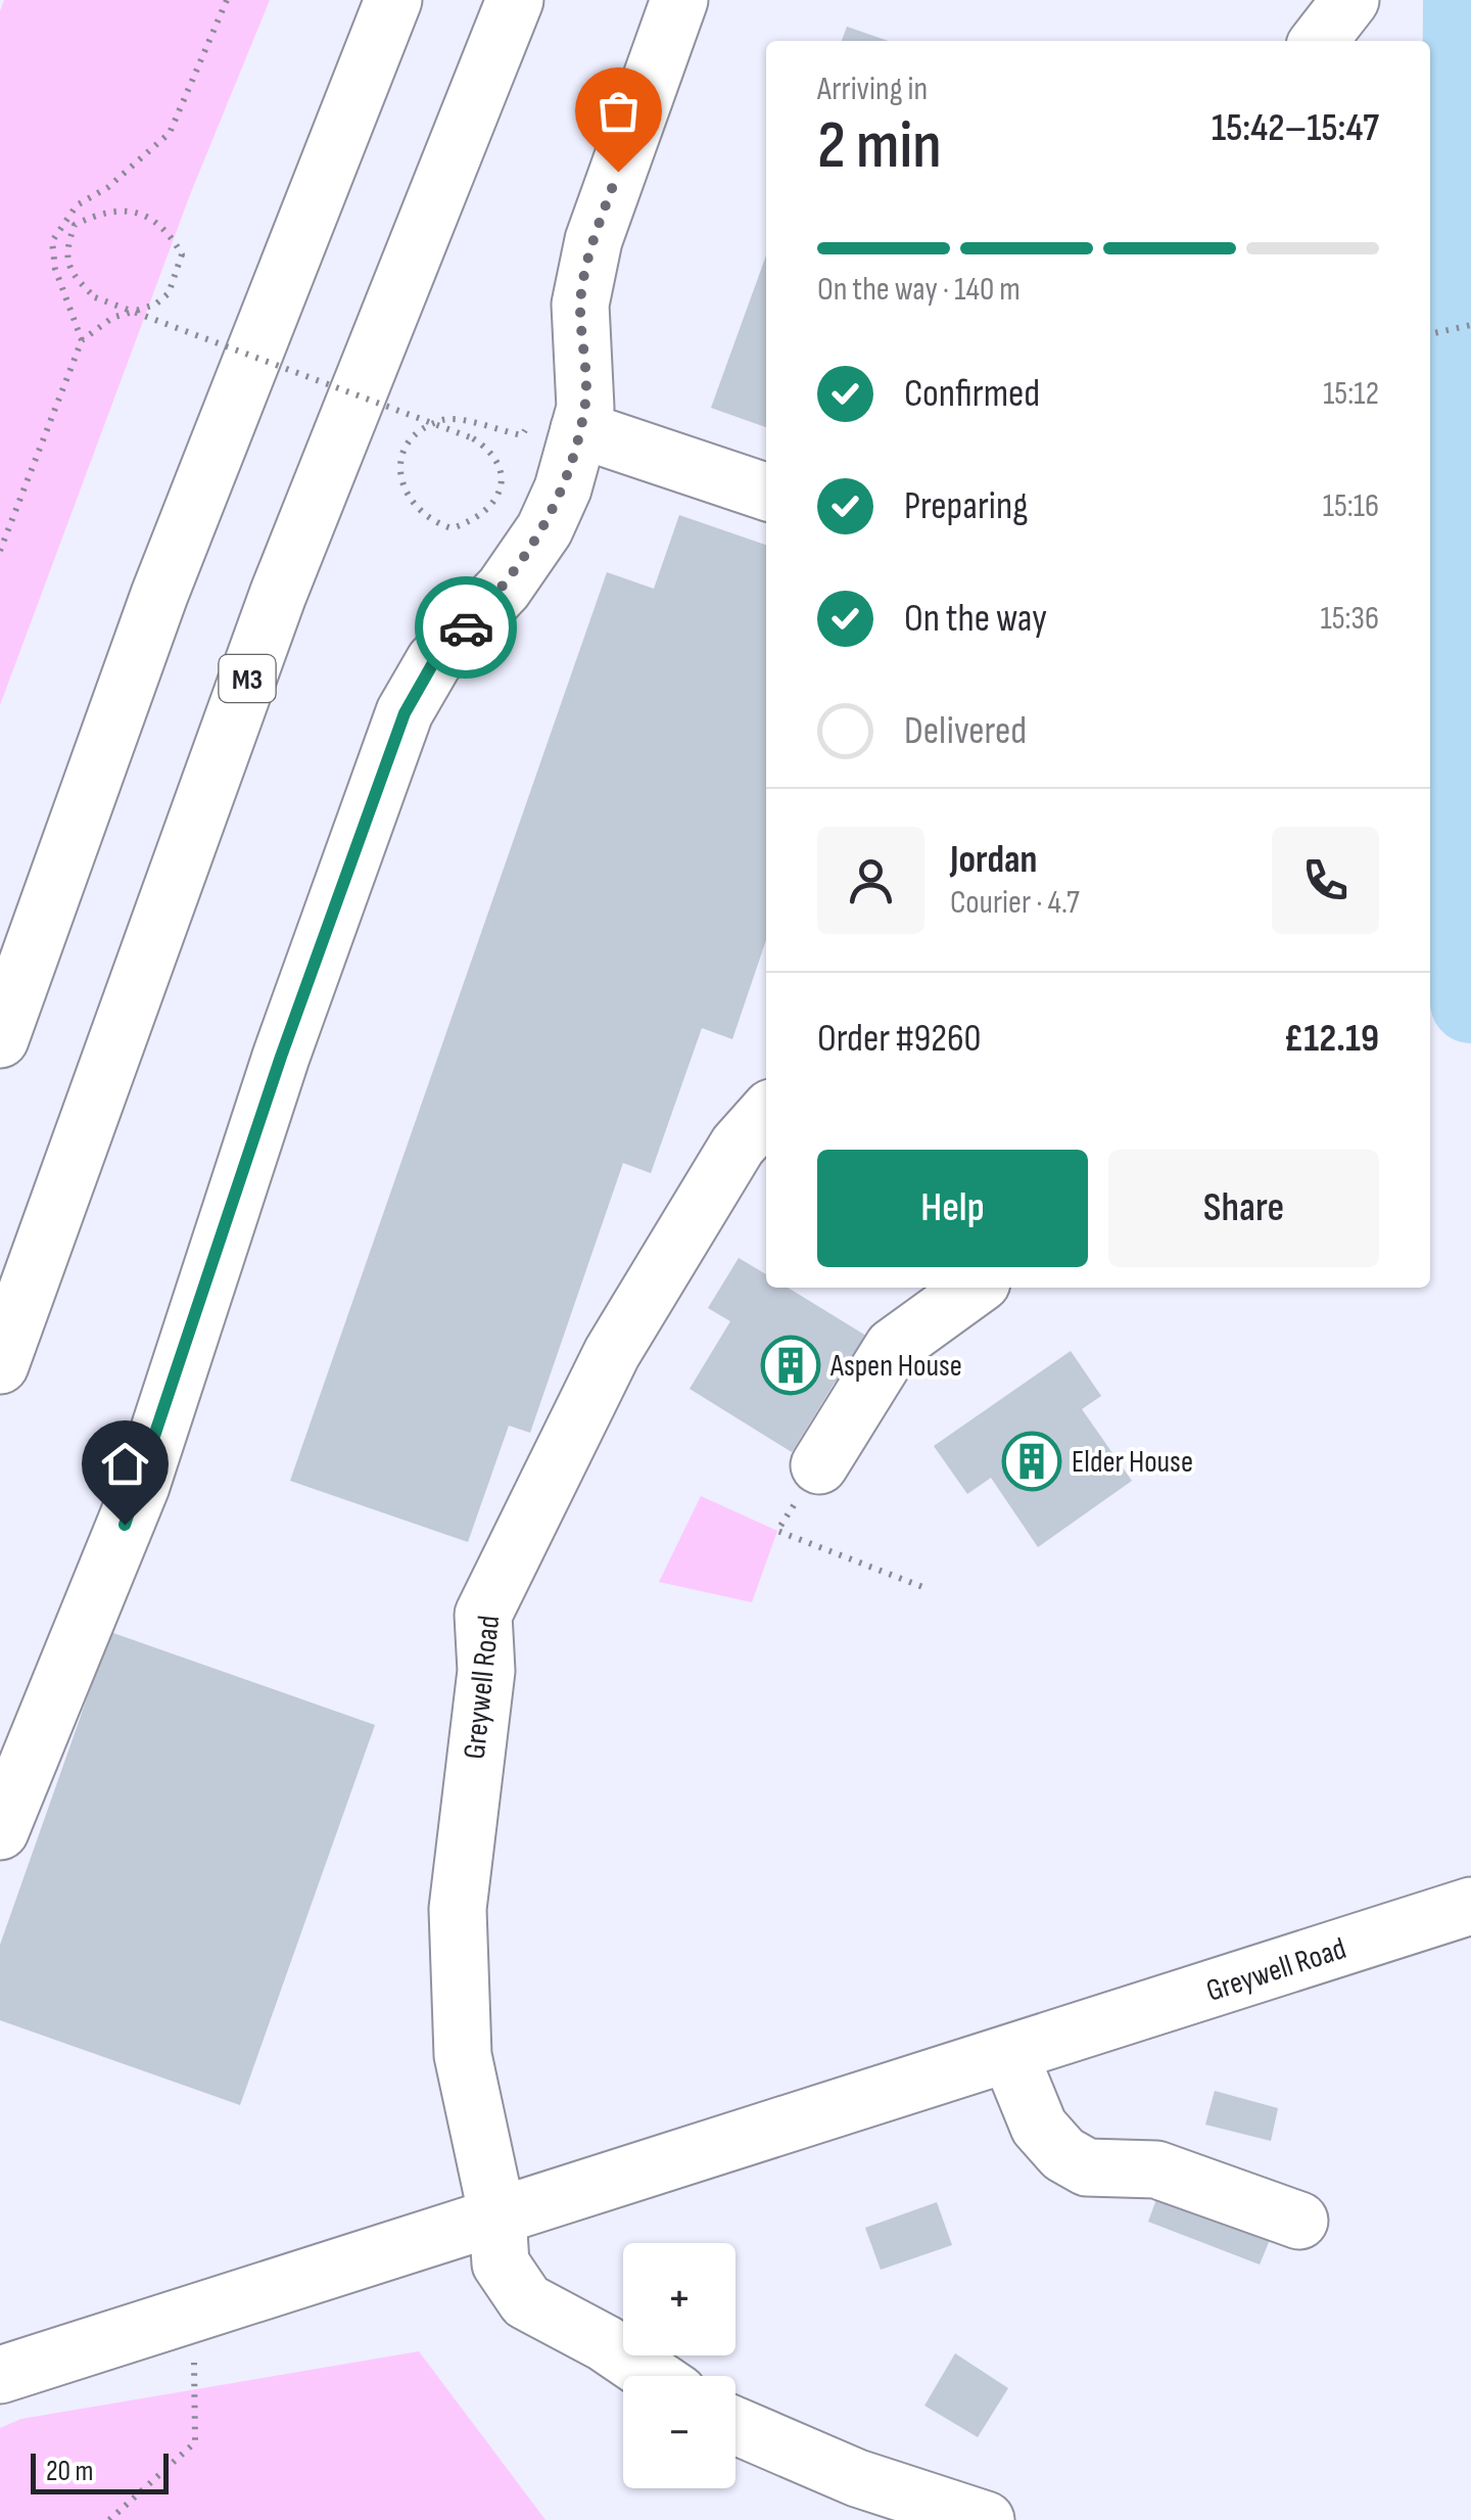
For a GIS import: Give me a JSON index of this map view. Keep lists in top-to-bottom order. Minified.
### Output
{"streets":{"main road":["M3","Greywell Road"]},"places":{"building":["Aspen House","Elder House"]},"scale_bar":"20 m","page":{"heading":["2 min","Arriving in","15:42–15:47"],"panel":["Jordan","Courier · 4.7","Order #9260","£12.19"],"bar":"On the way · 140 m","list":[["Confirmed","15:12"],["Preparing","15:16"],["On the way","15:36"],"Delivered"],"buttons":["Help","Share"],"map_buttons":["+","−"],"scale":"20 m"}}
